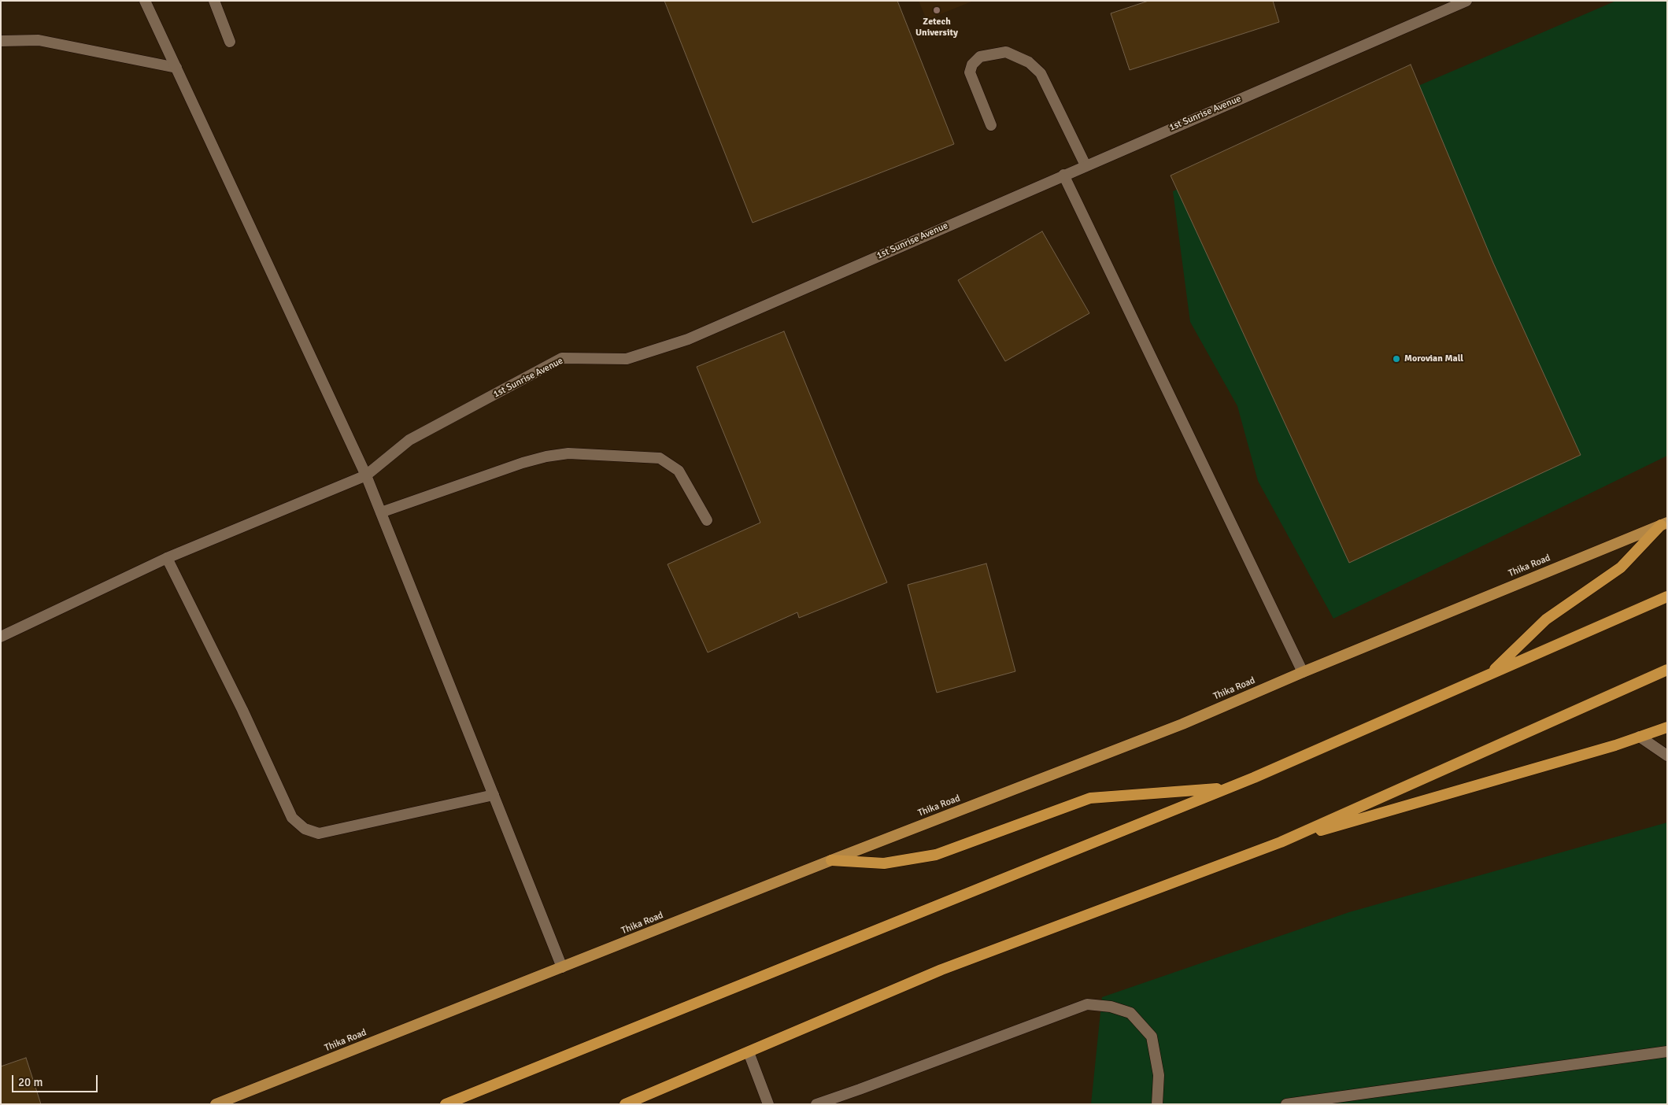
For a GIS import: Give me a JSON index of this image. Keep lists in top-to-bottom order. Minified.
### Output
{"streets":{"main road":["Thika Road"],"street":["1st Sunrise Avenue"]},"places":["Zetech University","Morovian Mall"],"scale_bar":"20 m"}
